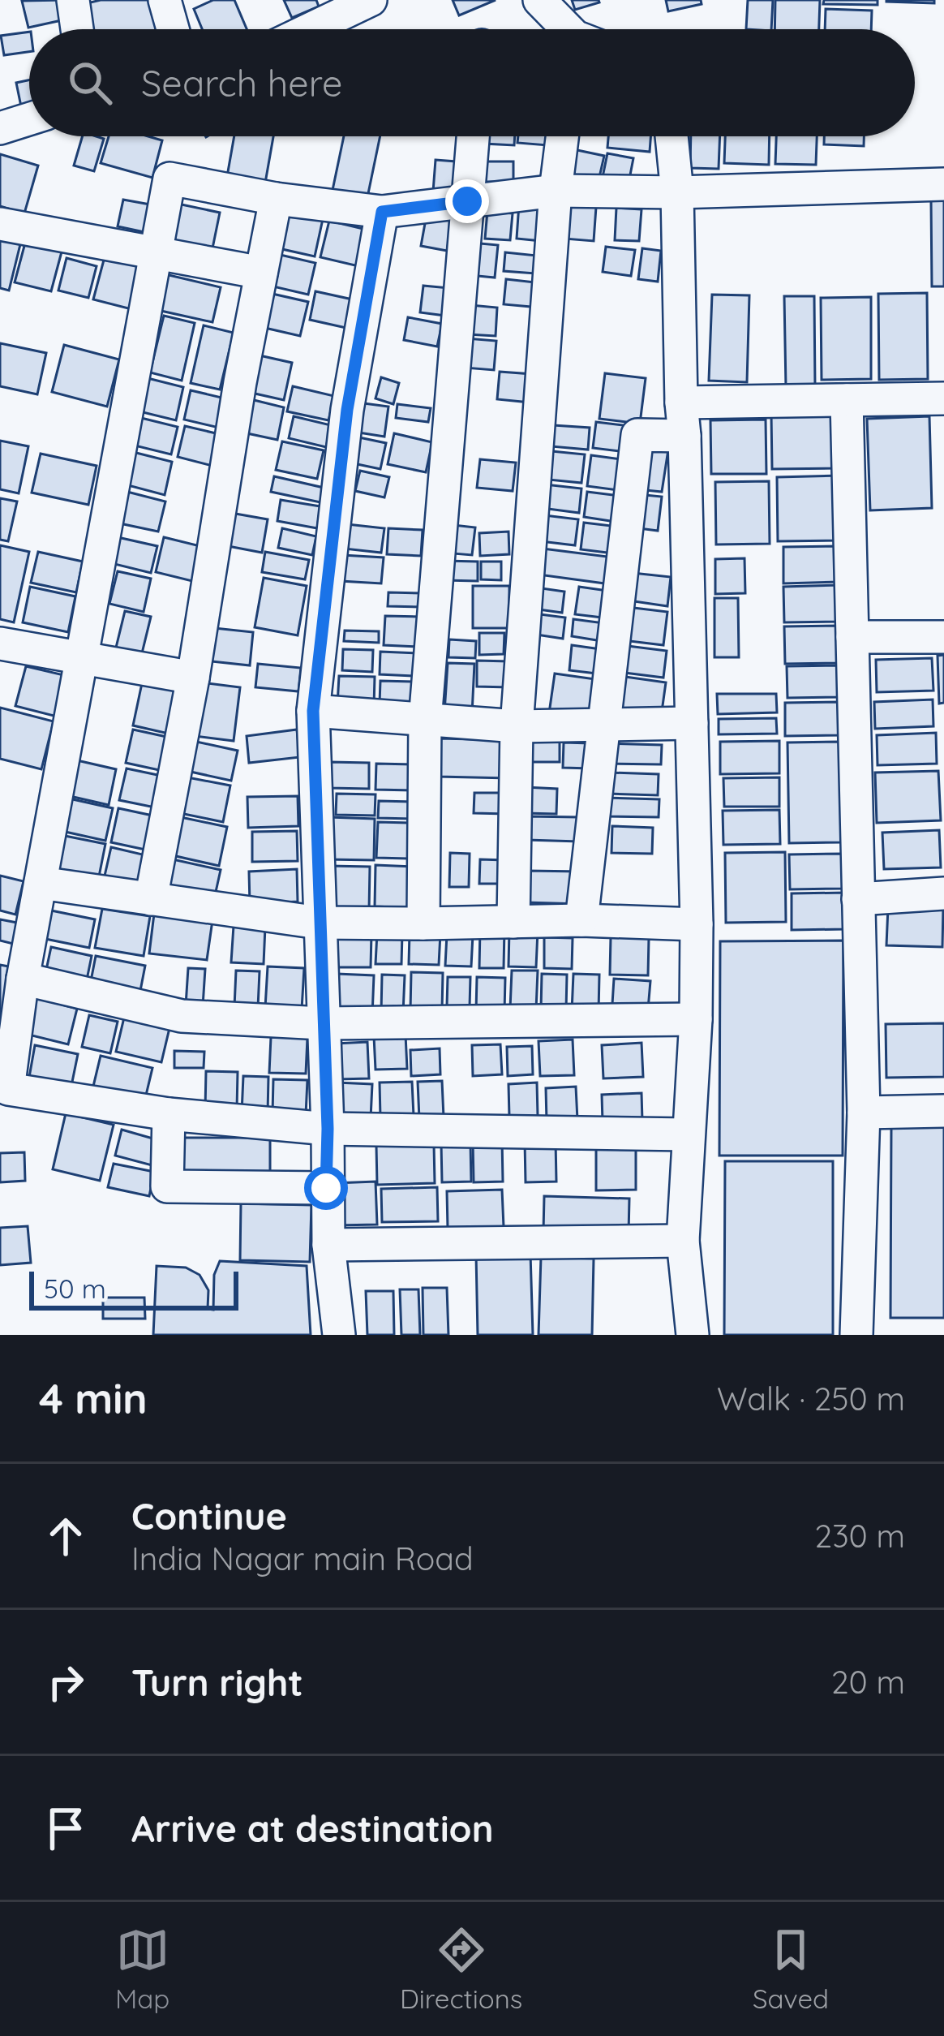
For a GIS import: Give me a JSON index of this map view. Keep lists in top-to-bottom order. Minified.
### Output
{"scale_bar":"50 m","page":{"search":"Search here","scale":"50 m","heading":["4 min","Walk · 250 m"],"list":[["Continue","India Nagar main Road","230 m"],["Turn right","20 m"],"Arrive at destination"],"nav":["Map","Directions","Saved"]}}
